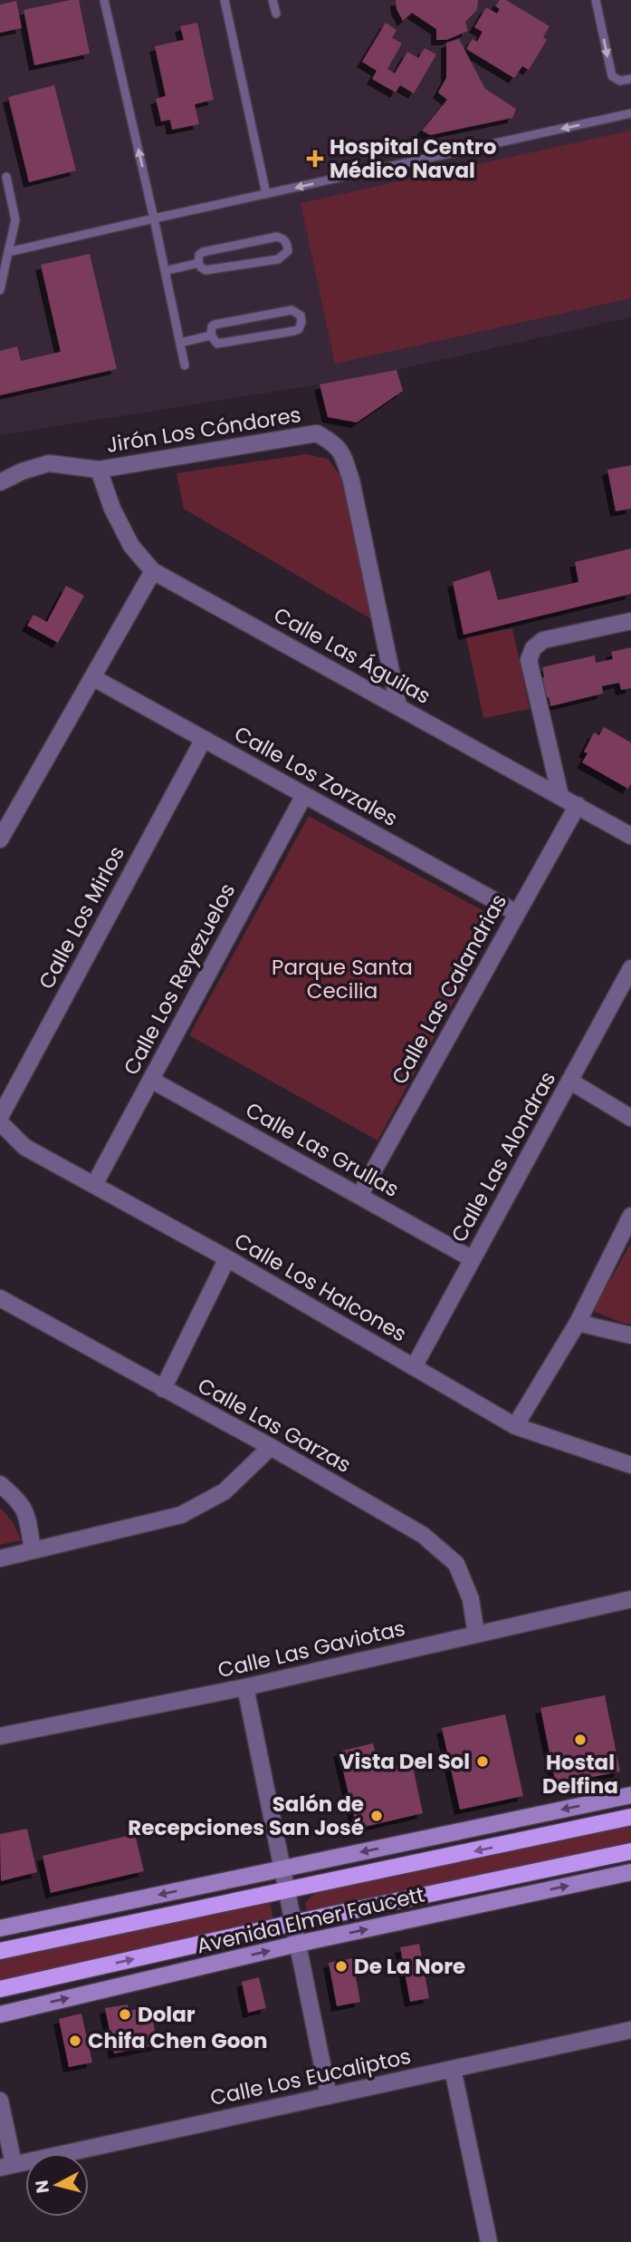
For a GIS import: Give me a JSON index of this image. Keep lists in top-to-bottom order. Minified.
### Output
{"streets":{"main road":["Avenida Elmer Faucett"],"street":["Jirón Los Cóndores","Calle Las Águilas","Calle Los Zorzales","Calle Los Mirlos","Calle Los Reyezuelos","Calle Las Calandrias","Calle Las Grullas","Calle Las Alondras","Calle Los Halcones","Calle Las Garzas","Calle Las Gaviotas","Calle Los Eucaliptos"]},"crossings":[["Jirón Los Cóndores","Calle Las Águilas"],["Calle Las Águilas","Calle Las Calandrias"],["Calle Los Zorzales","Calle Los Mirlos"],["Calle Los Zorzales","Calle Los Reyezuelos"],["Calle Los Zorzales","Calle Las Calandrias"],["Calle Los Reyezuelos","Calle Las Grullas"],["Calle Los Reyezuelos","Calle Los Halcones"],["Calle Las Calandrias","Calle Las Grullas"],["Calle Las Grullas","Calle Las Alondras"],["Calle Las Alondras","Calle Los Halcones"],["Calle Las Garzas","Calle Las Gaviotas"]],"parks":["Parque Santa Cecilia"],"places":{"health":["Hospital Centro Médico Naval"],"other":["Hostal Delfina","Vista Del Sol","Salón de Recepciones San José","De La Nore","Dolar","Chifa Chen Goon"]},"north":"left"}
